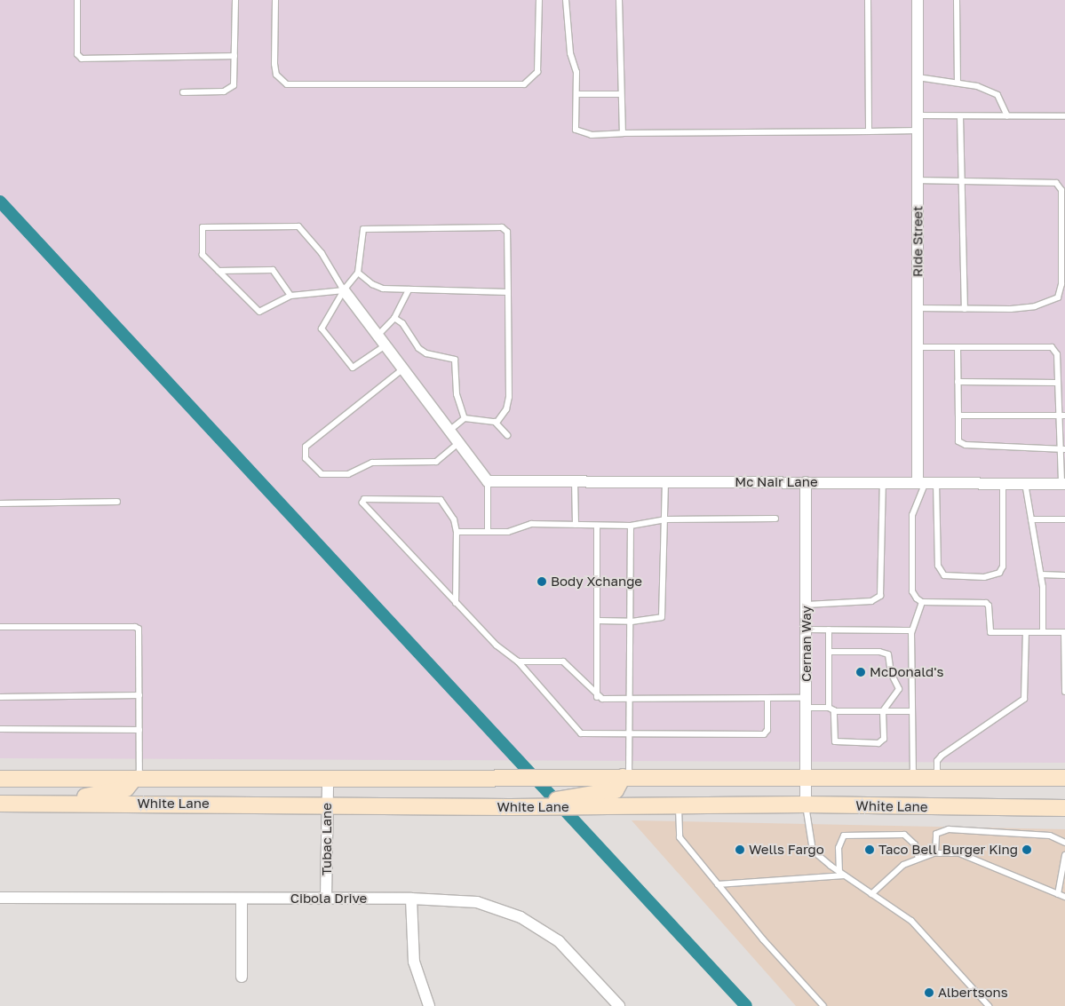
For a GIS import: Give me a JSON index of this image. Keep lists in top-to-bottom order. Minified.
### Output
{"streets":{"main road":["White Lane"],"street":["Ride Street","Mc Nair Lane","Cernan Way","Tubac Lane","Cibola Drive"]},"crossings":[["Ride Street","Mc Nair Lane"],["Mc Nair Lane","Cernan Way"],["Cernan Way","White Lane"],["White Lane","Tubac Lane"],["Tubac Lane","Cibola Drive"]],"places":["Body Xchange","McDonald's","Wells Fargo","Taco Bell","Burger King","Albertsons"]}
